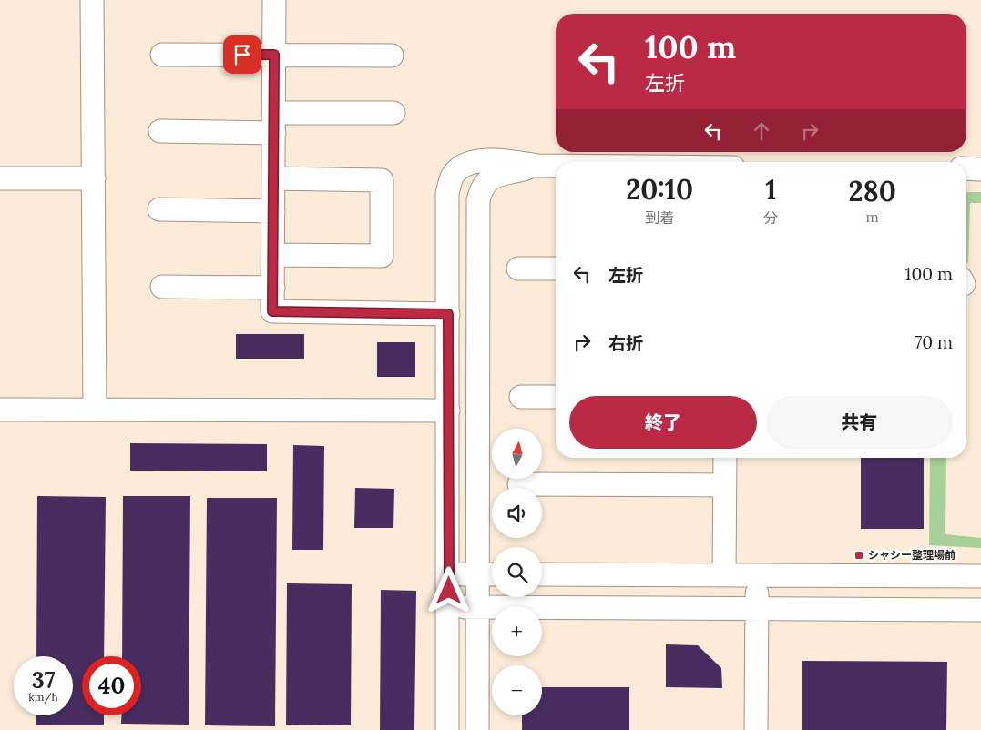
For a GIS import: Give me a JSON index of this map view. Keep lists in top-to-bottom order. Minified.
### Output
{"places":{"transit":["シャシー整理場前"]},"north":"top","page":{"turn":["100 m","左折"],"eta":["20:10","到着","1","分","280","m"],"list":[{"name":"左折","value":"100 m"},{"name":"右折","value":"70 m"}],"buttons":["終了","共有"],"map_buttons":["+","−"],"speed":"37 km/h","limit":"40"}}
